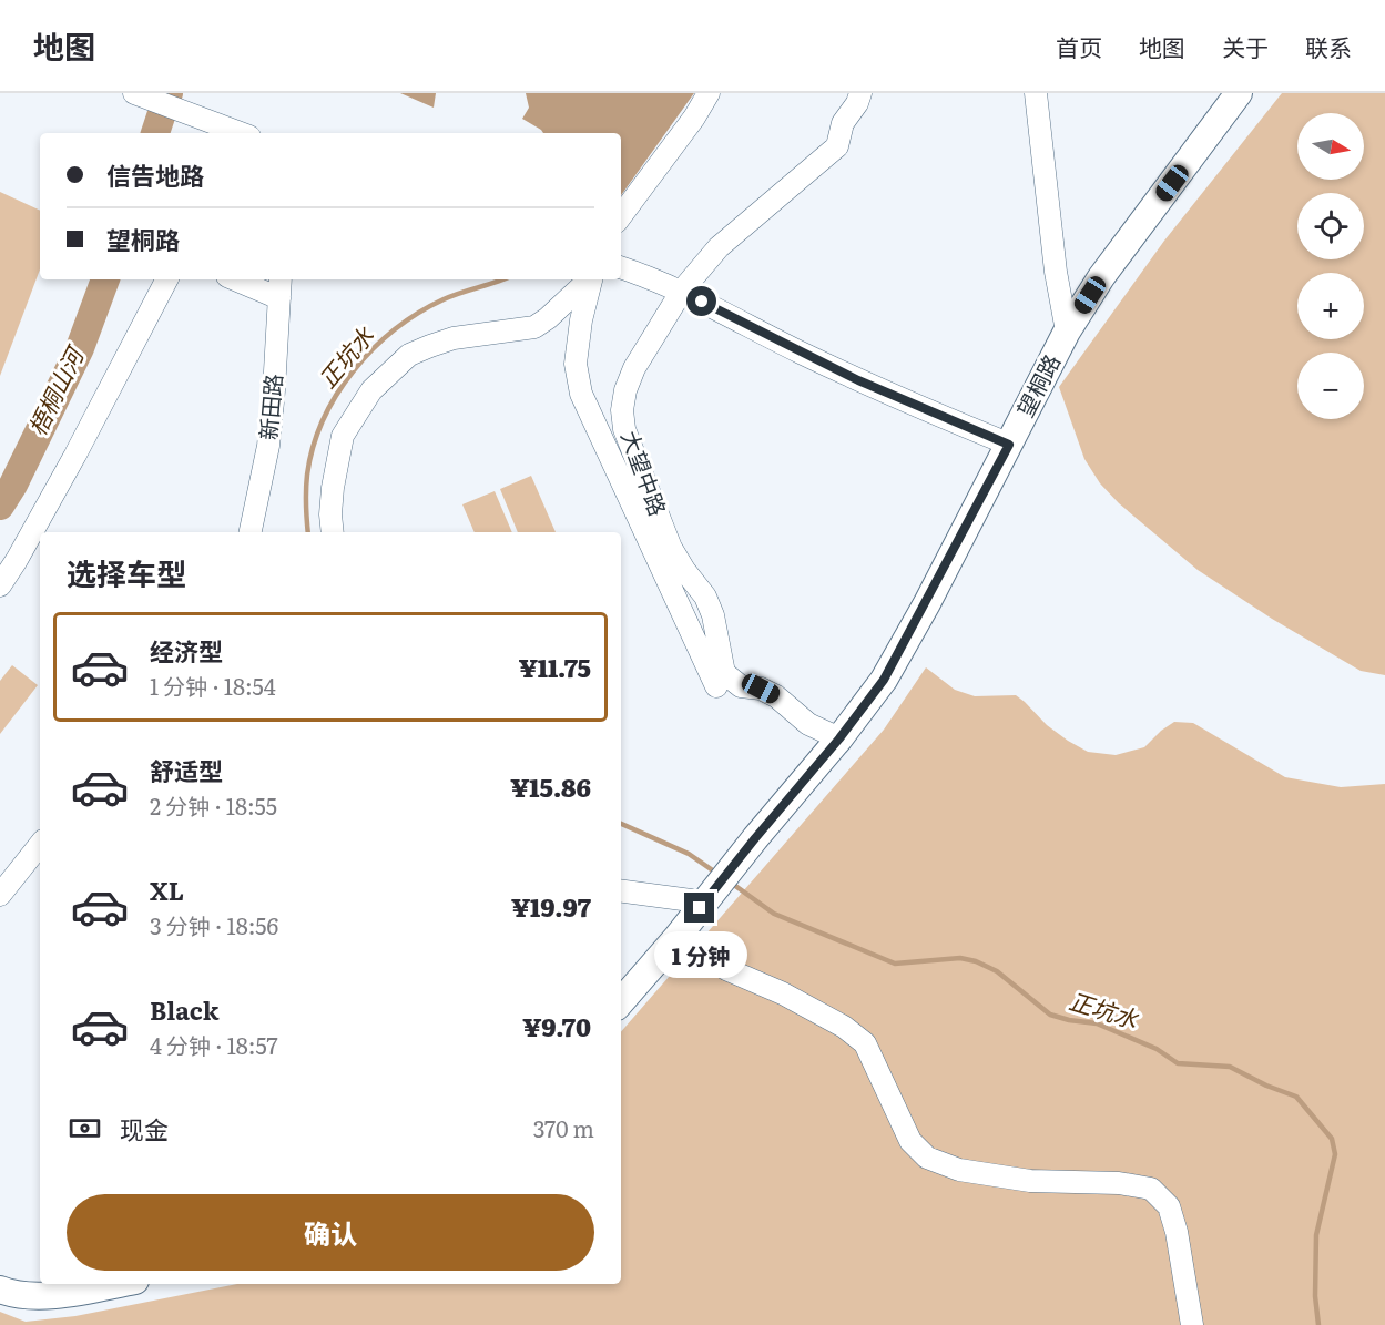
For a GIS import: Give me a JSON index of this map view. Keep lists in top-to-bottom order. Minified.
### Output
{"streets":{"main road":["望桐路"],"street":["新田路","大望中路"]},"crossings":[["望桐路","大望中路"]],"water":["正坑水","梧桐山河"],"north":"right","page":{"header":"地图","nav":["首页","地图","关于","联系"],"map_buttons":["+","−"],"banner":["信告地路","望桐路"],"heading":"选择车型","list":[{"name":"经济型","note":"1 分钟 · 18:54","value":"¥11.75"},{"name":"舒适型","note":"2 分钟 · 18:55","value":"¥15.86"},{"name":"XL","note":"3 分钟 · 18:56","value":"¥19.97"},{"name":"Black","note":"4 分钟 · 18:57","value":"¥9.70"}],"bubble":"1 分钟","pay":["现金","370 m"],"buttons":"确认"}}
